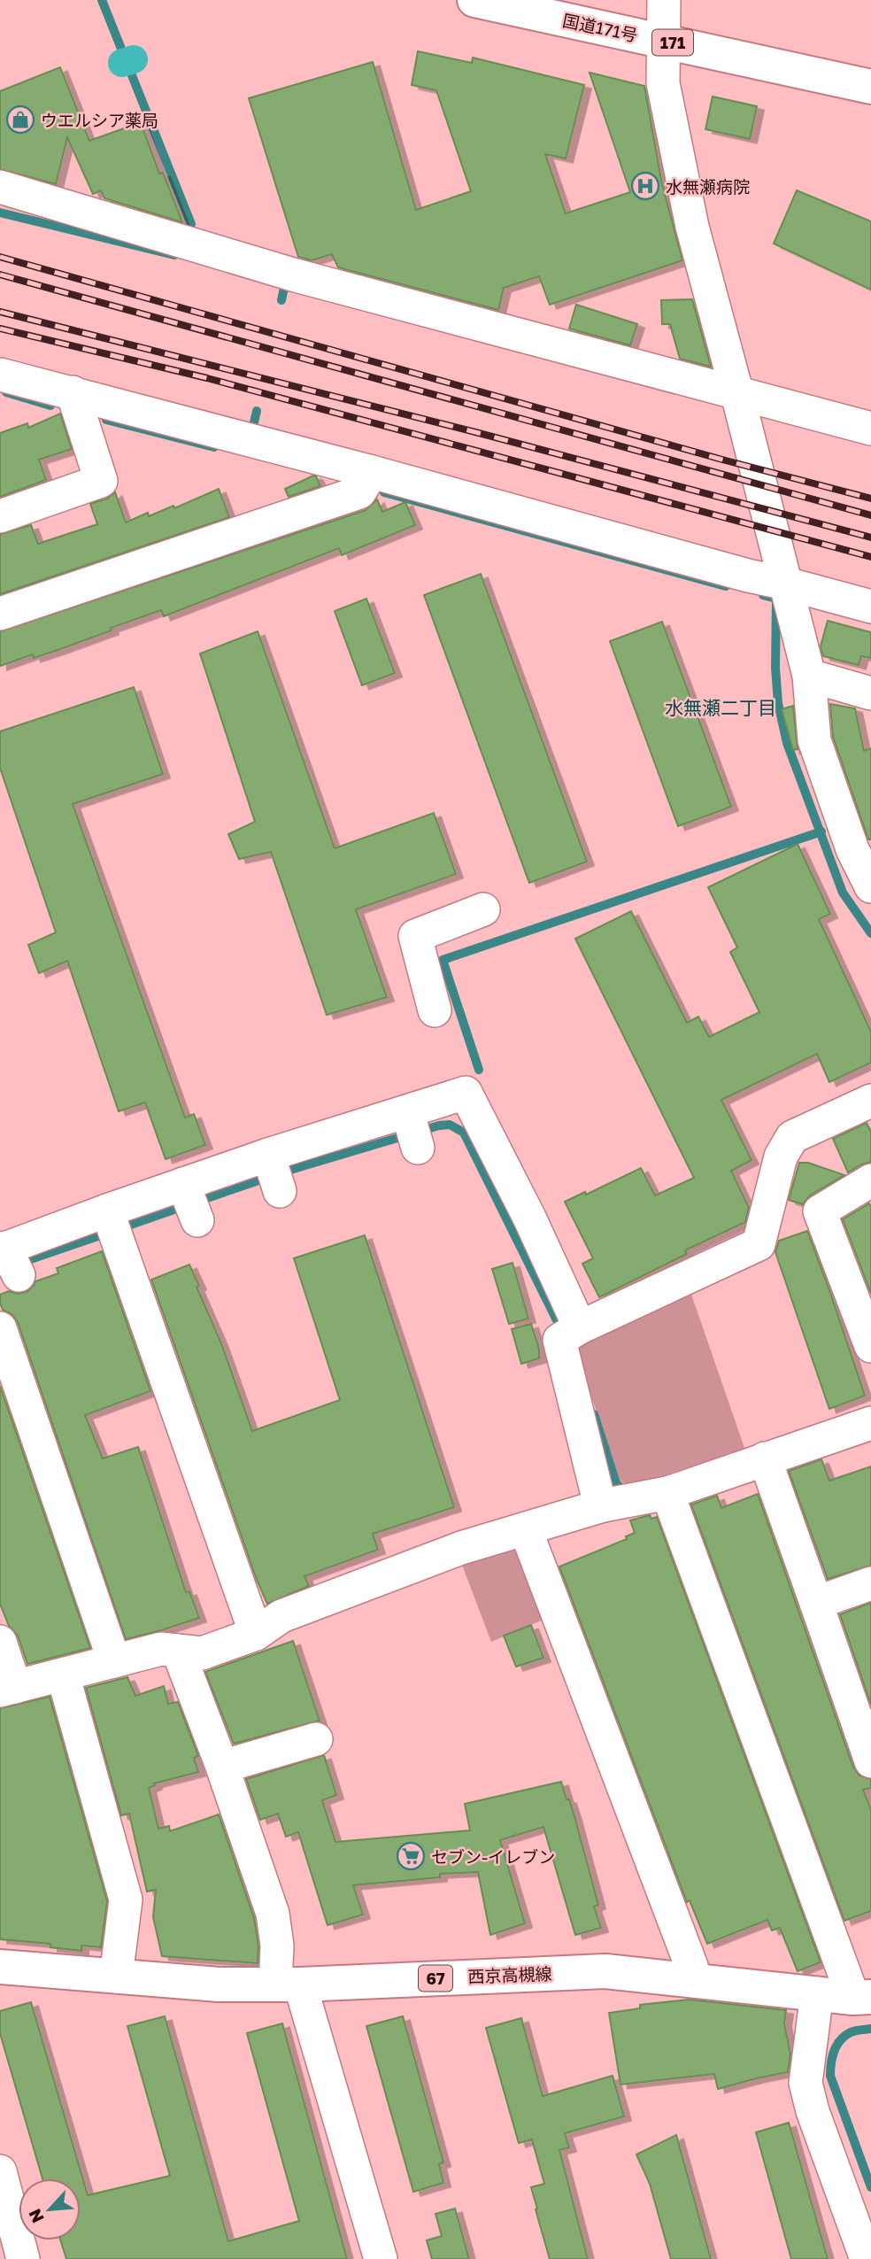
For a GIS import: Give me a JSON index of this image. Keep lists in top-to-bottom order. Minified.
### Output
{"streets":{"main road":["国道171号","171","西京高槻線","67"]},"districts":["水無瀬二丁目"],"places":{"shop":["ウエルシア薬局"],"hospital":["水無瀬病院"],"supermarket":["セブン-イレブン"]},"north":"bottom left"}
